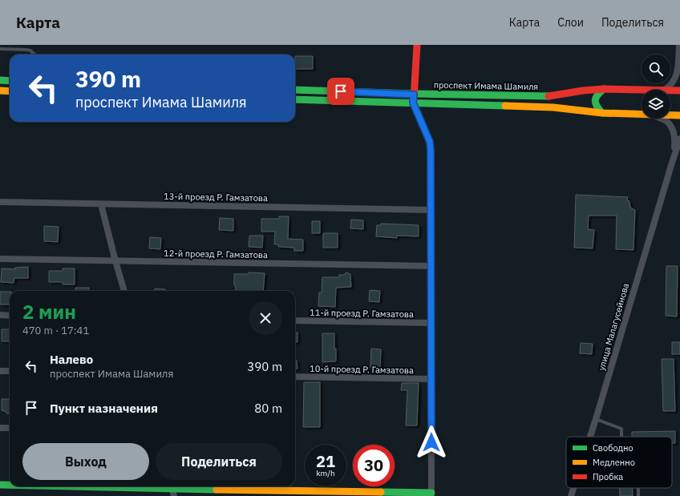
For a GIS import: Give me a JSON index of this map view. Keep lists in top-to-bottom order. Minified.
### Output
{"streets":{"main road":["проспект Имама Шамиля"],"street":["13-й проезд Р. Гамзатова","12-й проезд Р. Гамзатова","11-й проезд Р. Гамзатова","улица Малагусейнова","10-й проезд Р. Гамзатова"]},"legend":["Свободно","Медленно","Пробка"],"page":{"header":"Карта","nav":["Карта","Слои","Поделиться"],"turn":["390 m","проспект Имама Шамиля"],"heading":["2 мин","470 m · 17:41"],"list":[{"name":"Налево","note":"проспект Имама Шамиля","value":"390 m"},{"name":"Пункт назначения","value":"80 m"}],"buttons":["Выход","Поделиться"],"speed":"21 km/h","limit":"30"}}
